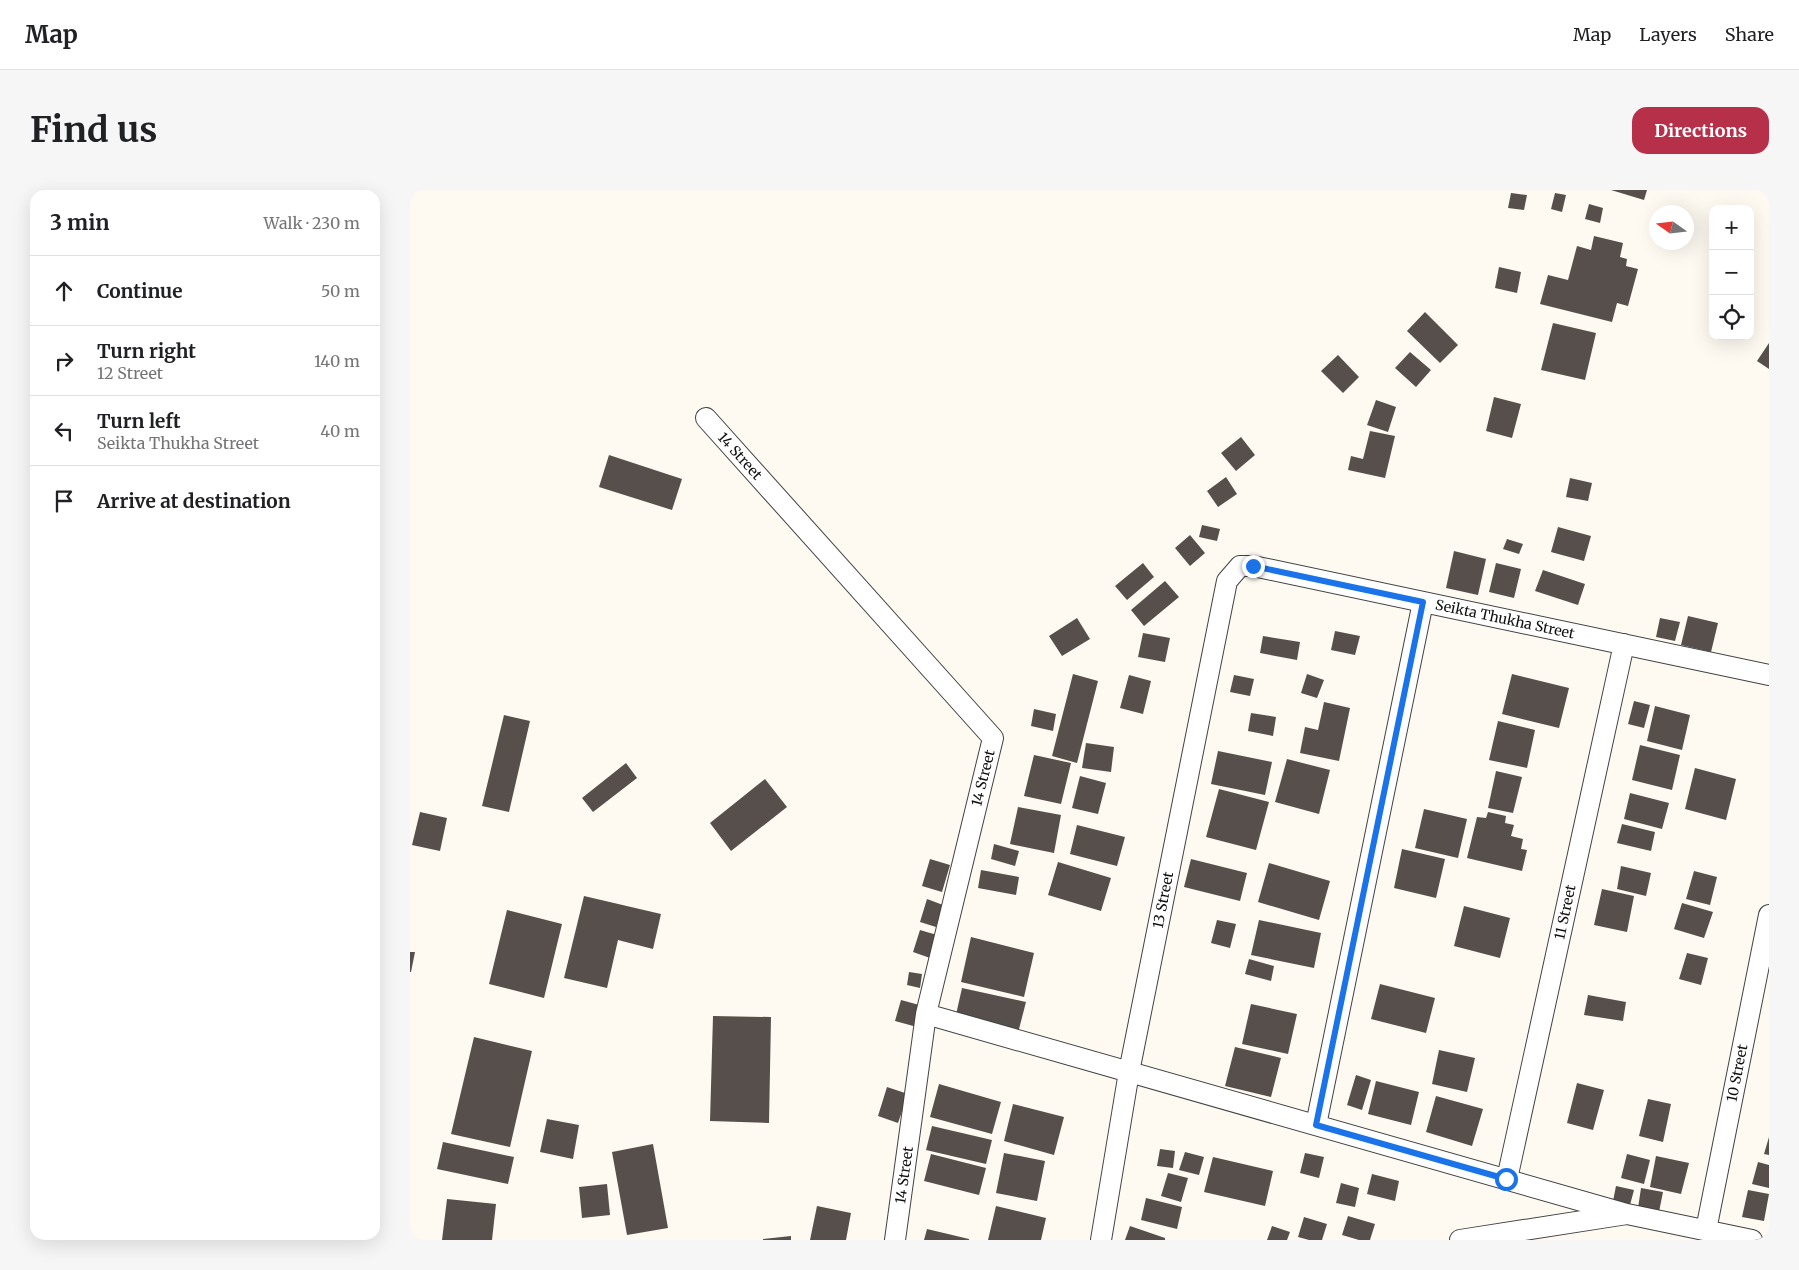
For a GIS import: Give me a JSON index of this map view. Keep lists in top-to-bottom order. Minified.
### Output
{"streets":{"street":["14 Street","Seikta Thukha Street","13 Street","11 Street","10 Street"]},"crossings":[["Seikta Thukha Street","13 Street"],["Seikta Thukha Street","11 Street"]],"north":"left","page":{"header":"Map","nav":["Map","Layers","Share"],"buttons":"Directions","title":"Find us","heading":["3 min","Walk · 230 m"],"map_buttons":["+","−"],"list":[["Continue","50 m"],["Turn right","12 Street","140 m"],["Turn left","Seikta Thukha Street","40 m"],"Arrive at destination"]}}
